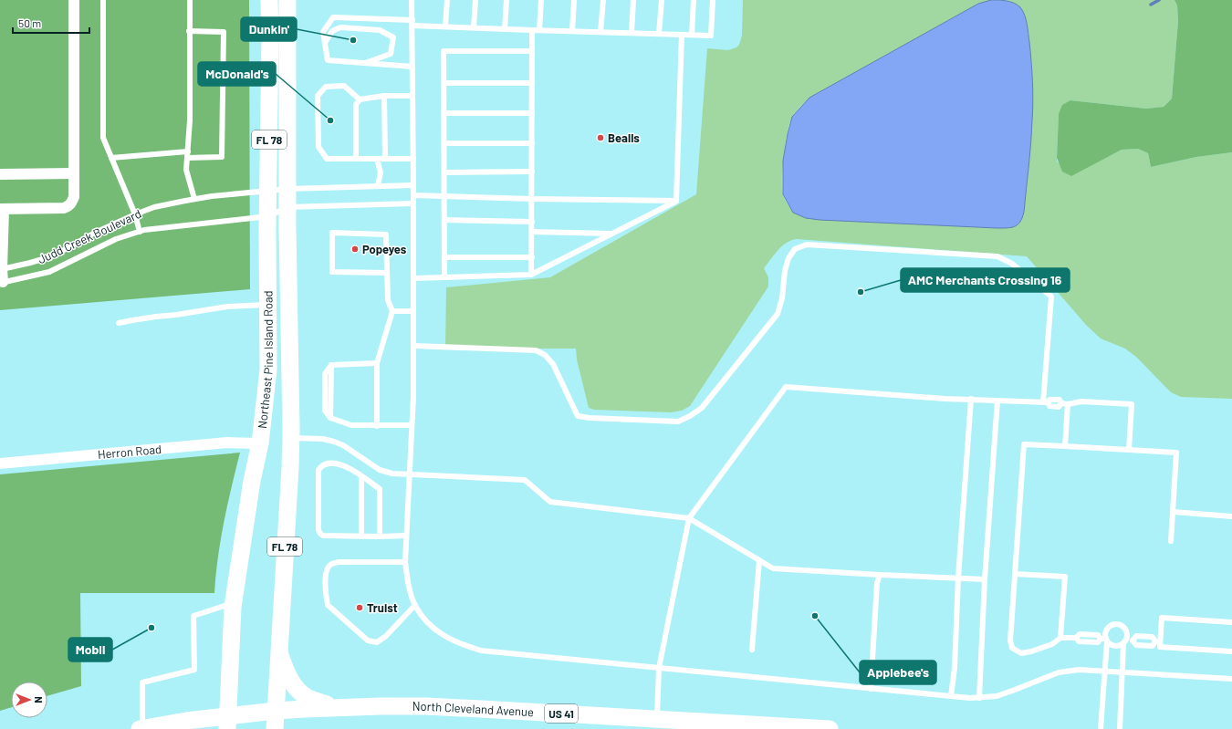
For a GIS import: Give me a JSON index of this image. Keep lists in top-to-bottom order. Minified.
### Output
{"streets":{"main road":["FL 78","Northeast Pine Island Road","North Cleveland Avenue","US 41"],"street":["Herron Road"],"lane":["Judd Creek Boulevard"]},"crossings":[["FL 78","Northeast Pine Island Road"],["FL 78","North Cleveland Avenue"],["Judd Creek Boulevard","Northeast Pine Island Road"],["Northeast Pine Island Road","Herron Road"],["Northeast Pine Island Road","North Cleveland Avenue"]],"places":["Dunkin'","McDonald's","Bealls","Popeyes","AMC Merchants Crossing 16","Truist","Applebee's","Mobil"],"scale_bar":"50 m","north":"right"}
